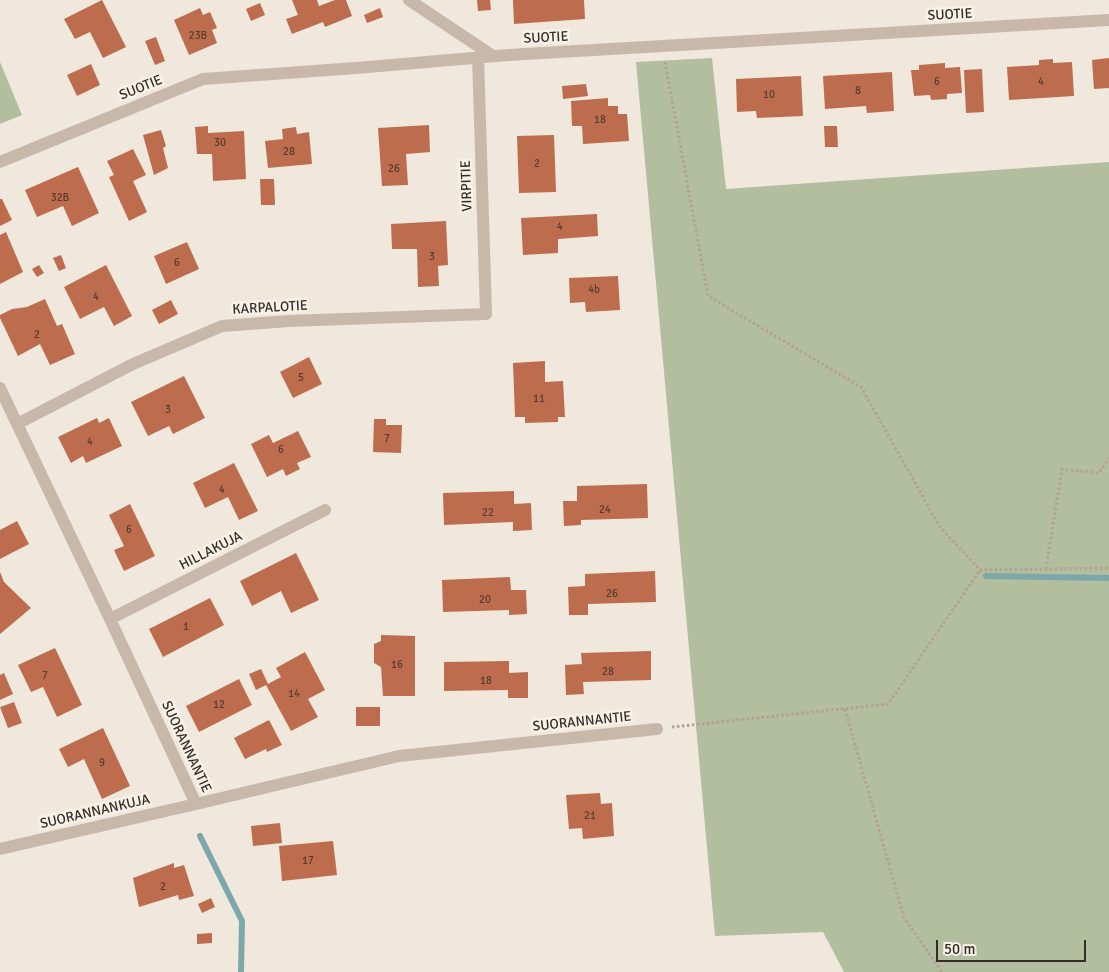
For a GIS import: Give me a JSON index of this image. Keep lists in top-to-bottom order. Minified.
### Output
{"streets":{"street":["SUOTIE","VIRPITIE","KARPALOTIE","HILLAKUJA","SUORANNANTIE","SUORANNANKUJA"]},"crossings":[["SUOTIE","VIRPITIE"],["VIRPITIE","KARPALOTIE"],["KARPALOTIE","SUORANNANTIE"],["HILLAKUJA","SUORANNANTIE"],["SUORANNANTIE","SUORANNANKUJA"]],"house_numbers":["23B","6","4","8","10","18","30","28","2","26","32B","4","3","6","4b","4","2","5","11","3","7","4","6","4","24","22","6","26","20","1","16","28","7","18","14","12","9","21","17","2"],"scale_bar":"50 m"}
